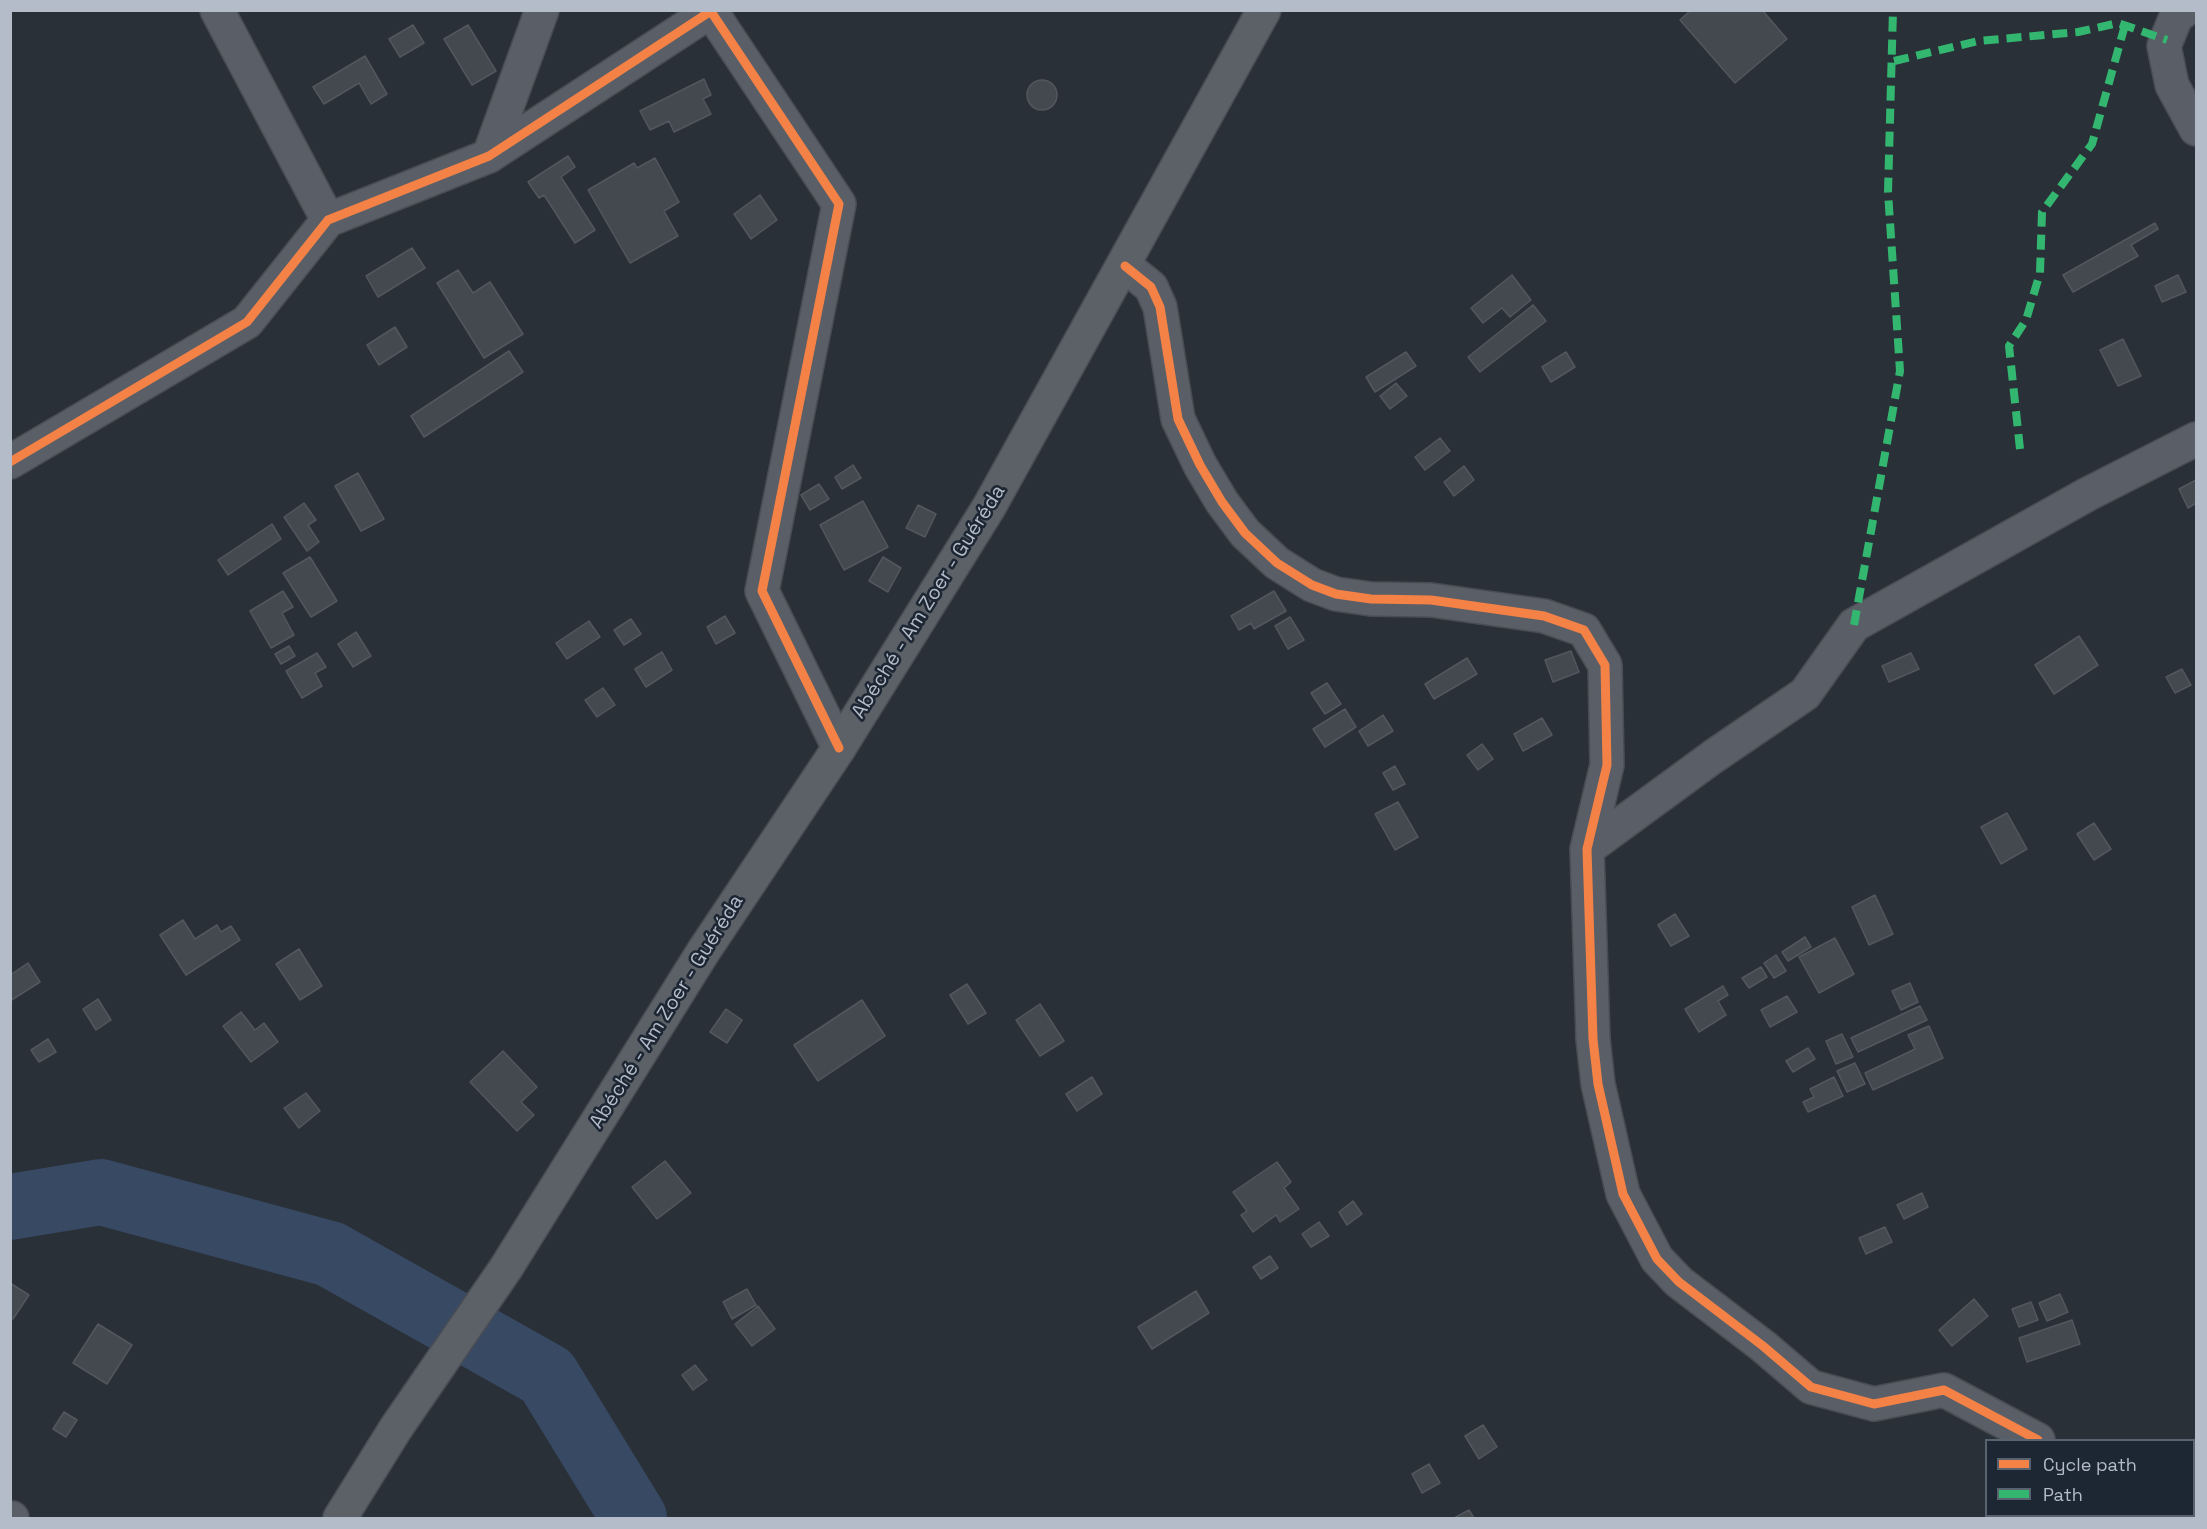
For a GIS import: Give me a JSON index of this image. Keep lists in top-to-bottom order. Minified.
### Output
{"streets":{"main road":["Abéché - Am Zoer - Guéréda"]},"legend":["Cycle path","Path"]}
